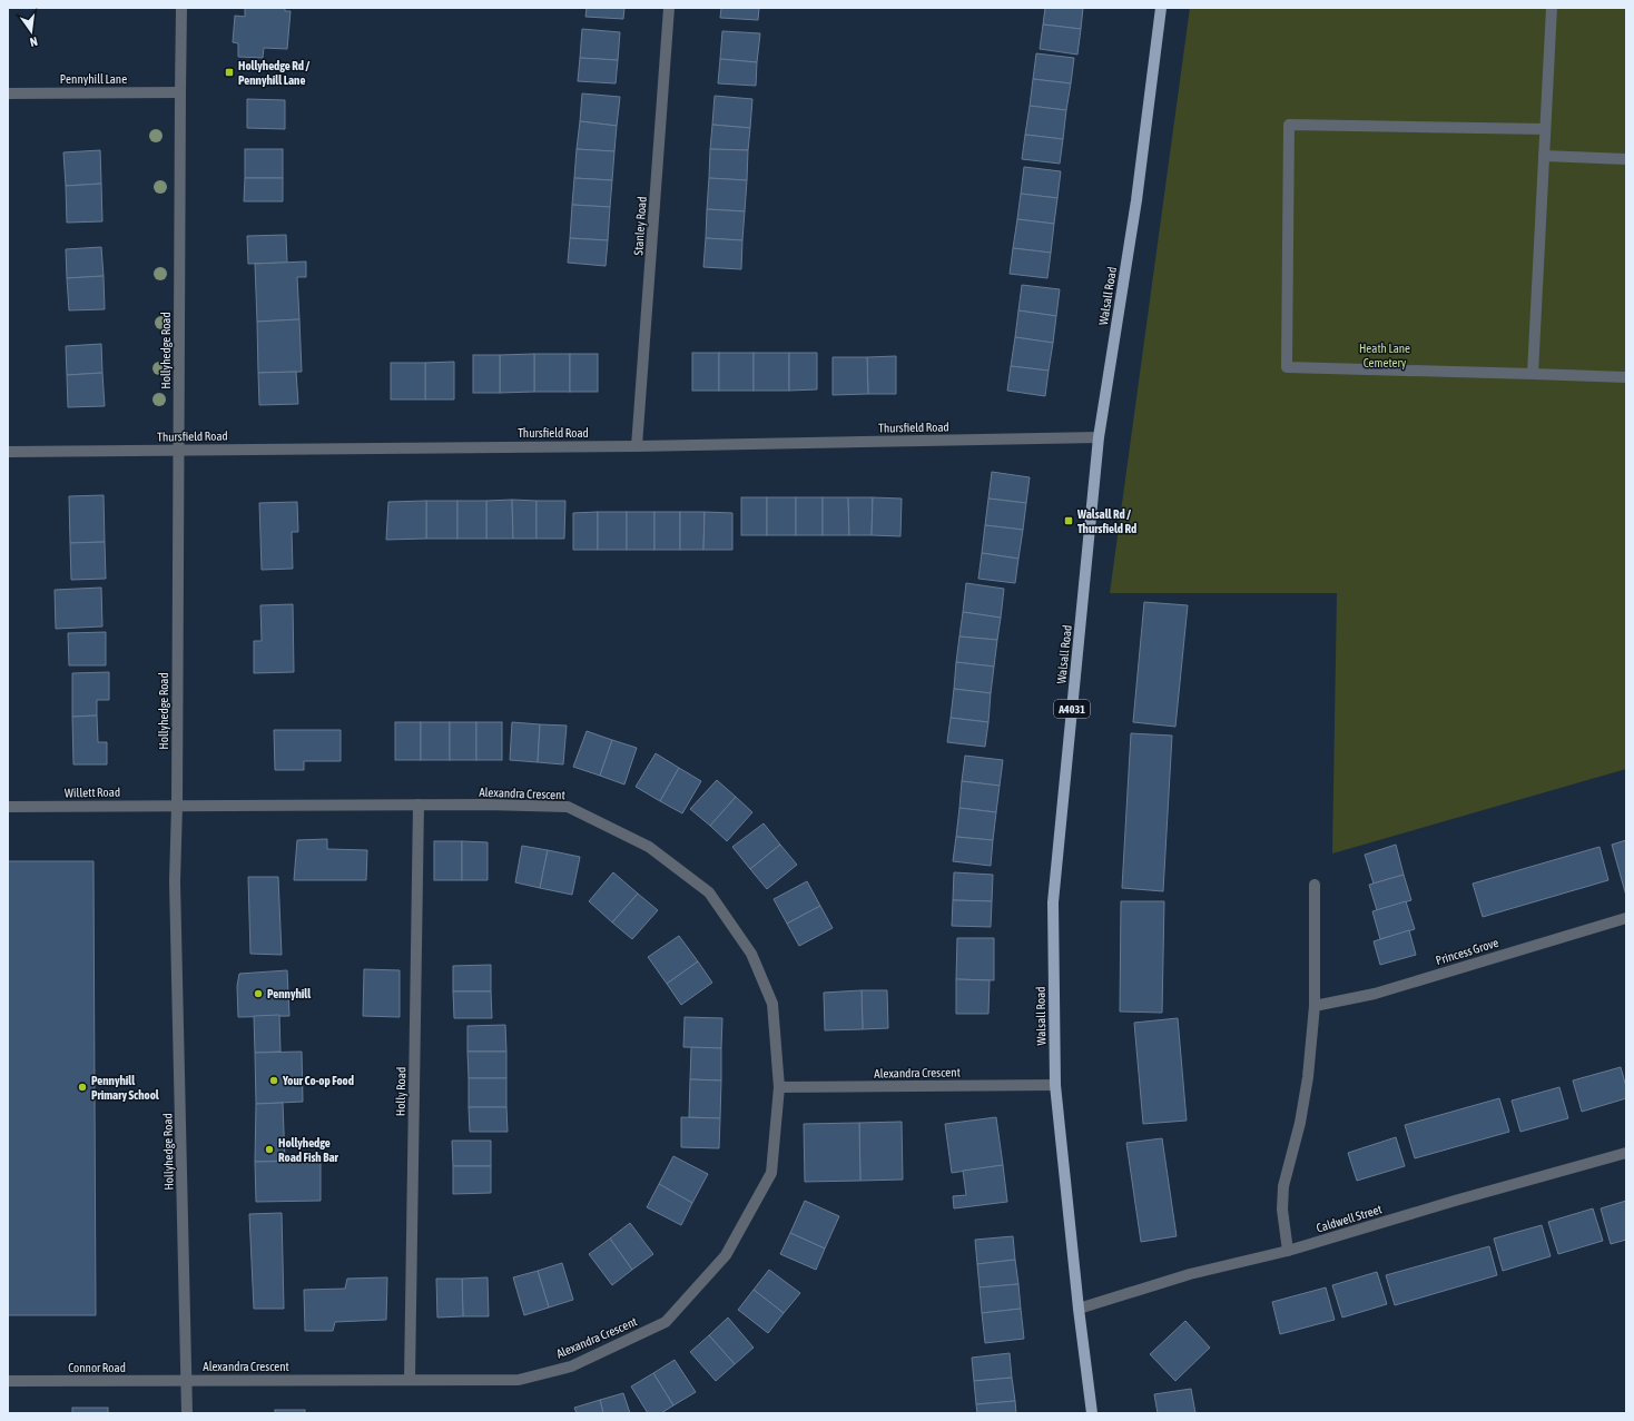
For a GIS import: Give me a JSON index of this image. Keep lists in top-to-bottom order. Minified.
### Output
{"streets":{"main road":["Walsall Road","A4031"],"street":["Pennyhill Lane","Stanley Road","Hollyhedge Road","Thursfield Road","Willett Road","Alexandra Crescent","Princess Grove","Holly Road","Caldwell Street","Connor Road"]},"crossings":[["Pennyhill Lane","Hollyhedge Road"],["Stanley Road","Thursfield Road"],["Walsall Road","Thursfield Road"],["Walsall Road","Alexandra Crescent"],["Walsall Road","Caldwell Street"],["Hollyhedge Road","Thursfield Road"],["Hollyhedge Road","Willett Road"],["Hollyhedge Road","Alexandra Crescent"],["Hollyhedge Road","Connor Road"],["Willett Road","Alexandra Crescent"],["Alexandra Crescent","Holly Road"],["Alexandra Crescent","Connor Road"]],"parks":["Heath Lane Cemetery"],"places":{"transit":["Hollyhedge Rd / Pennyhill Lane","Walsall Rd / Thursfield Rd"],"other":["Pennyhill","Your Co-op Food","Pennyhill Primary School","Hollyhedge Road Fish Bar"]},"north":"bottom"}
